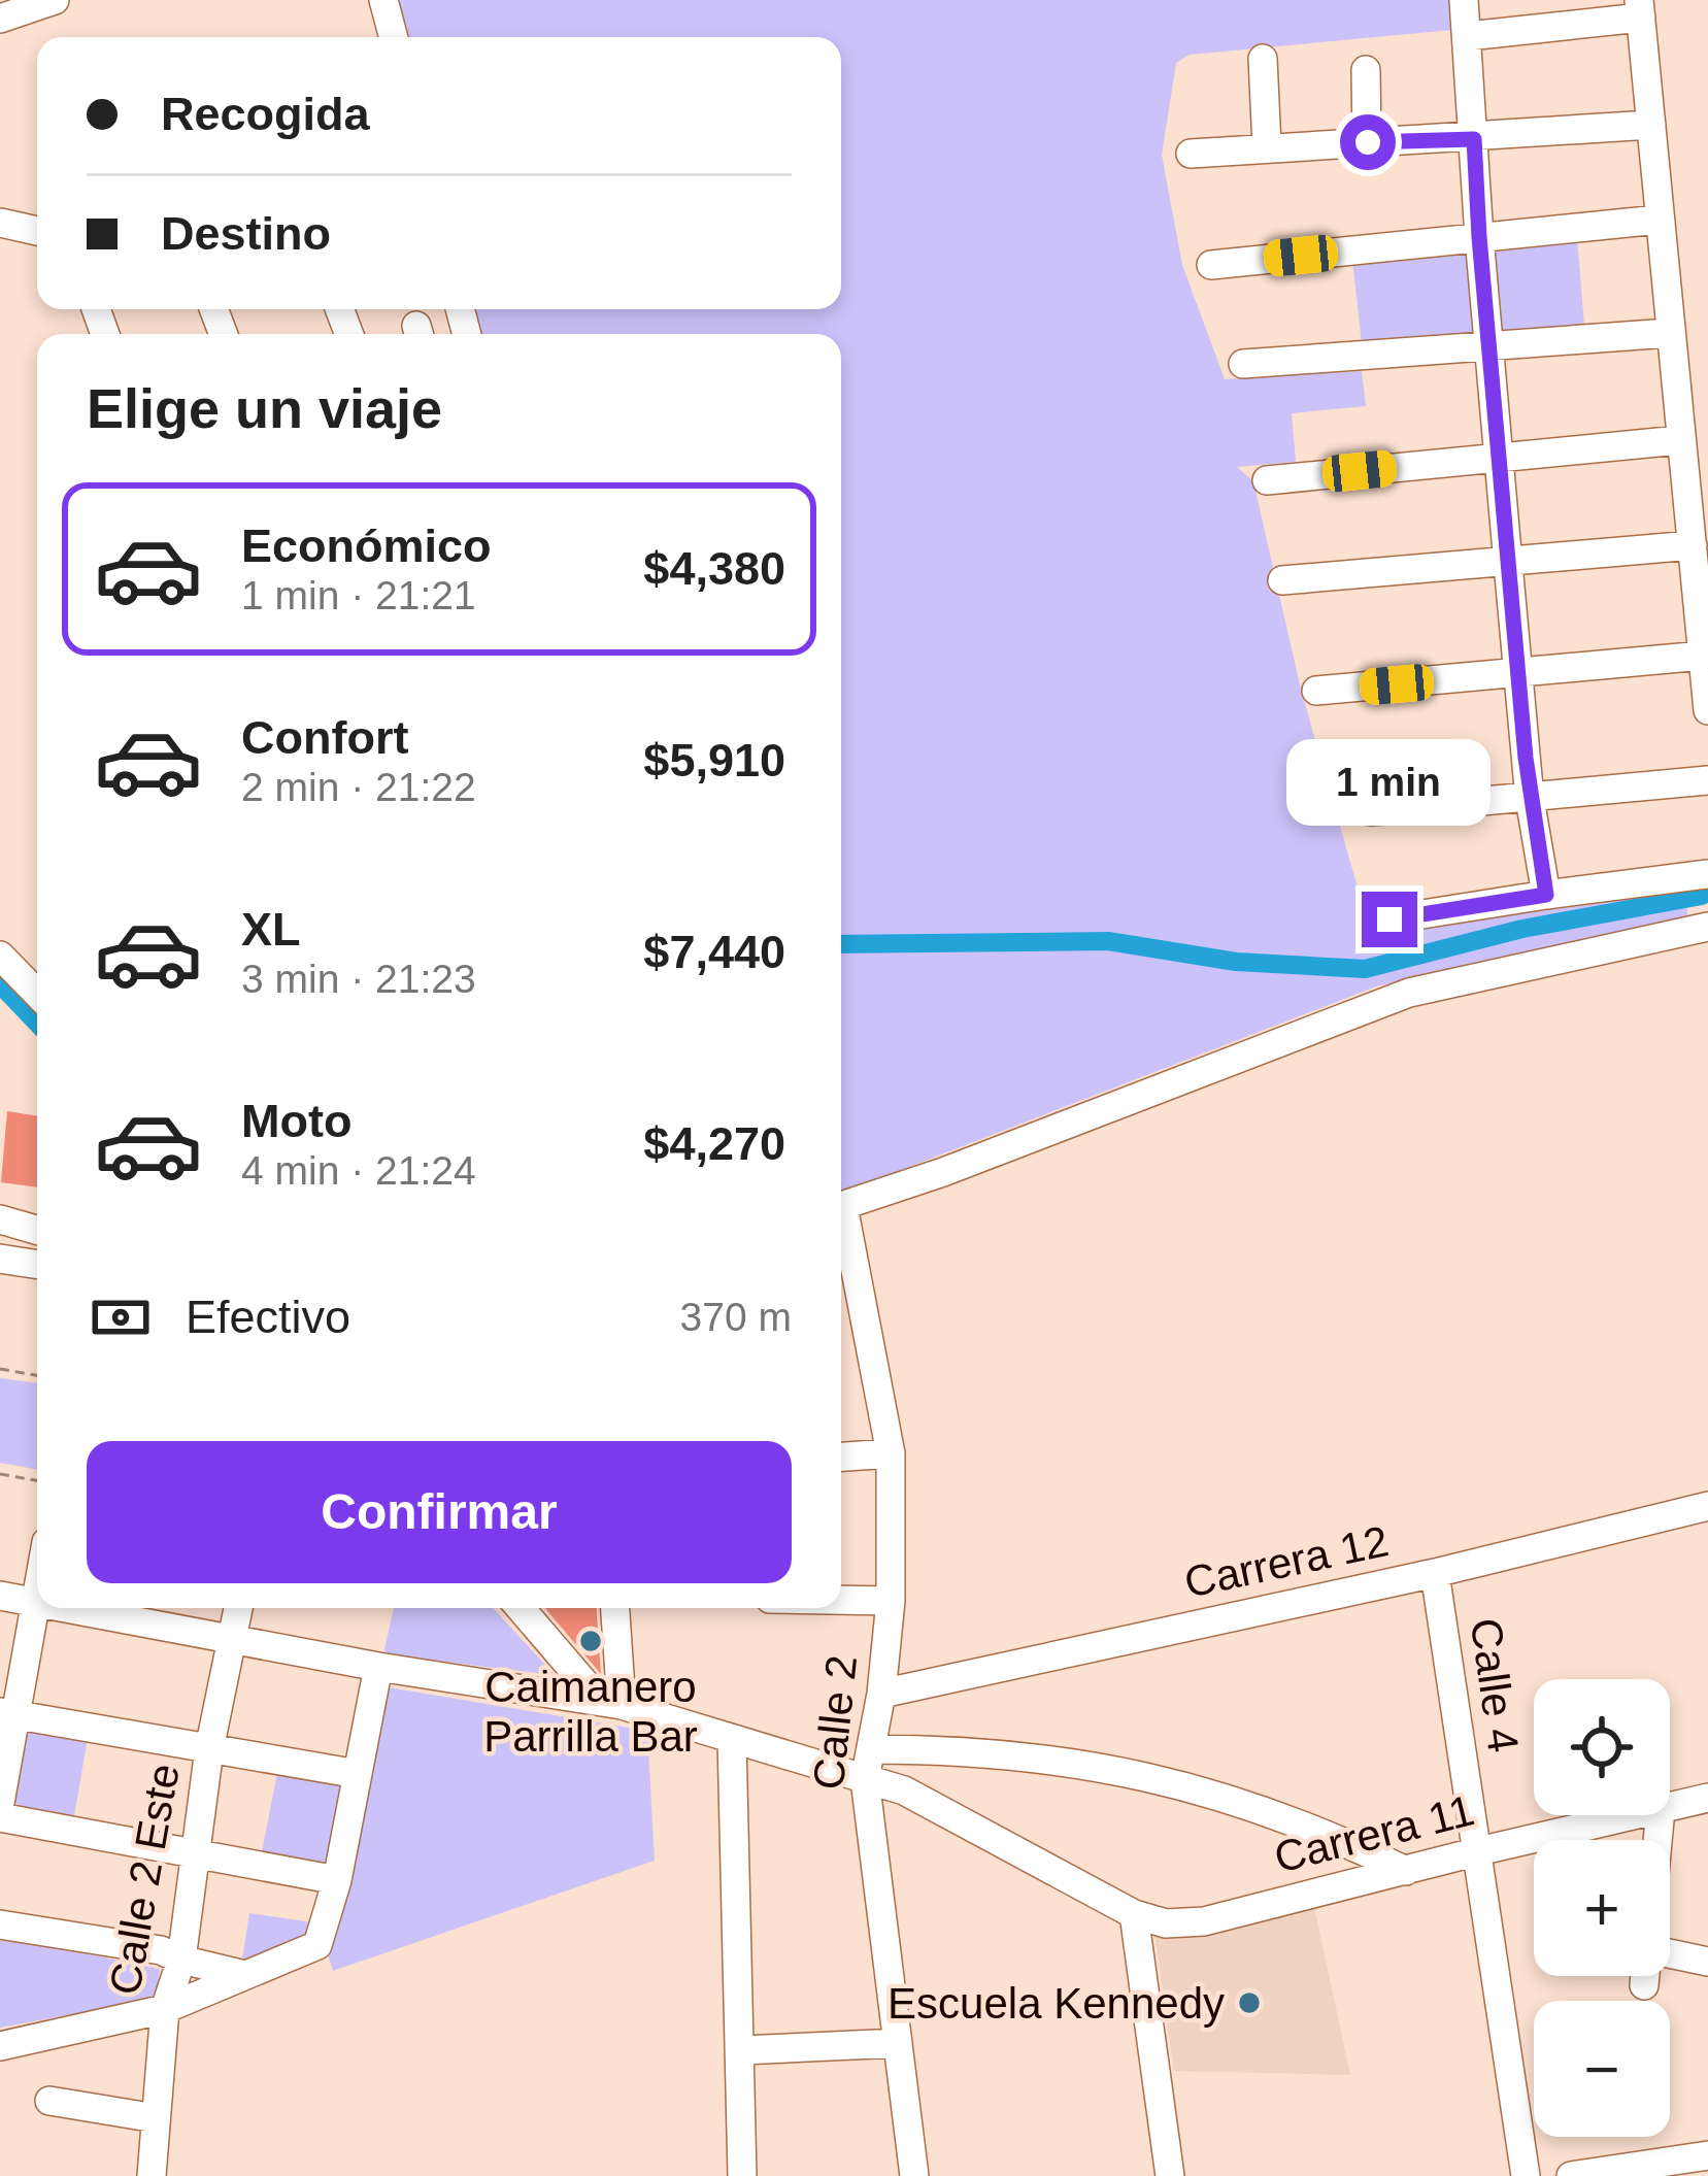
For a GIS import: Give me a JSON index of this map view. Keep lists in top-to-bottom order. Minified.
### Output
{"streets":{"street":["Carrera 12","Calle 4","Calle 2","Carrera 11","Calle 2 Este"]},"crossings":[["Carrera 12","Calle 4"],["Carrera 12","Calle 2"],["Calle 4","Carrera 11"]],"places":["Caimanero Parrilla Bar","Escuela Kennedy"],"page":{"banner":["Recogida","Destino"],"heading":"Elige un viaje","list":[{"name":"Económico","note":"1 min · 21:21","value":"$4,380"},{"name":"Confort","note":"2 min · 21:22","value":"$5,910"},{"name":"XL","note":"3 min · 21:23","value":"$7,440"},{"name":"Moto","note":"4 min · 21:24","value":"$4,270"}],"bubble":"1 min","pay":["Efectivo","370 m"],"buttons":"Confirmar","map_buttons":["+","−"]}}
